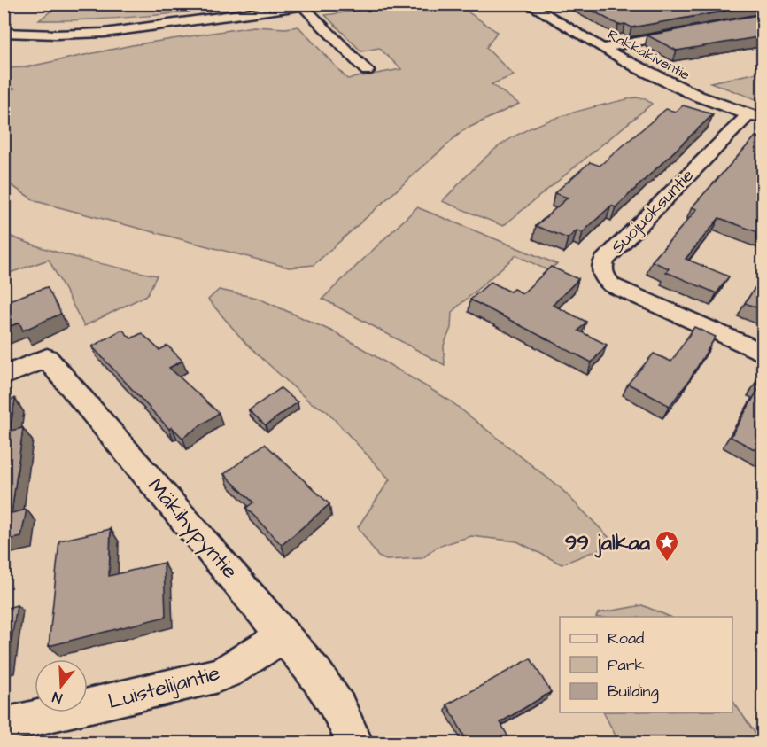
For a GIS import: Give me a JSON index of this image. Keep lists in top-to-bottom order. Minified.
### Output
{"streets":{"street":["Rakkakiventie","Suojuoksuntie","Mäkihypyntie","Luistelijantie"]},"crossings":[["Rakkakiventie","Suojuoksuntie"],["Mäkihypyntie","Luistelijantie"]],"places":{"place":["99 jalkaa"]},"legend":["Road","Park","Building"],"north":"bottom"}
